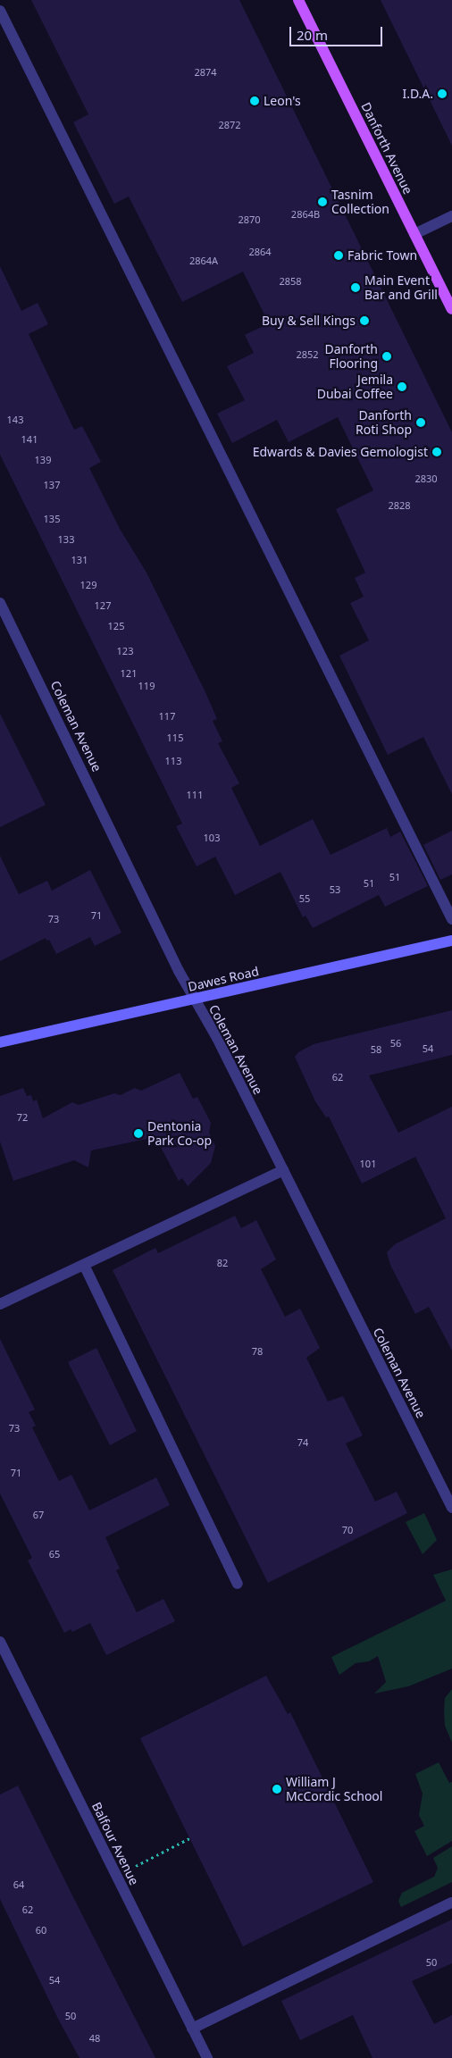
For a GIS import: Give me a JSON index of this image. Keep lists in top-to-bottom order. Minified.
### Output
{"streets":{"main road":["Danforth Avenue"],"street":["Coleman Avenue","Dawes Road","Balfour Avenue"]},"crossings":[["Coleman Avenue","Dawes Road"]],"places":["I.D.A.","Leon's","Tasnim Collection","Fabric Town","Main Event Bar and Grill","Buy & Sell Kings","Danforth Flooring","Jemila Dubai Coffee","Danforth Roti Shop","Edwards & Davies Gemologist","Dentonia Park Co-op","William J McCordic School"],"house_numbers":["2874","2872","2864B","2870","2864","2864A","2858","2852","143","141","139","2830","137","2828","135","133","131","129","127","125","123","121","119","117","115","113","111","103","51","51","53","55","71","73","56","54","58","62","72","101","82","78","73","74","71","67","70","65","64","62","60","50","54","50","48"],"scale_bar":"20 m"}
